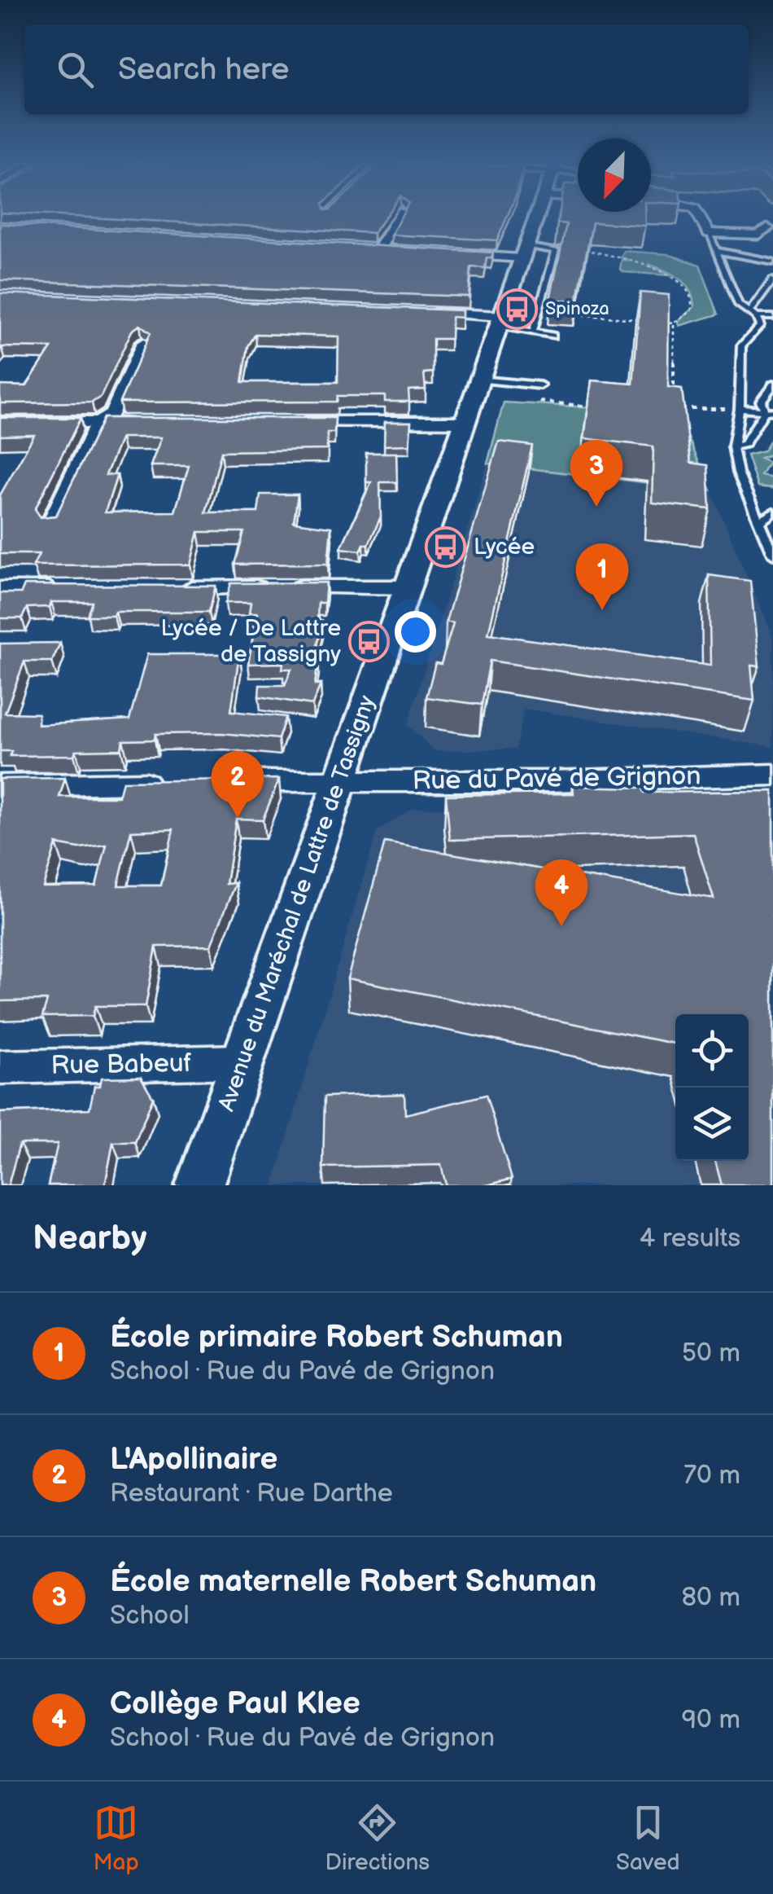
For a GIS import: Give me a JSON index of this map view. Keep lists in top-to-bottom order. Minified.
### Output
{"streets":{"street":["Rue du Pavé de Grignon","Avenue du Maréchal de Lattre de Tassigny","Rue Babeuf"]},"crossings":[["Rue du Pavé de Grignon","Avenue du Maréchal de Lattre de Tassigny"],["Avenue du Maréchal de Lattre de Tassigny","Rue Babeuf"]],"places":{"bus stop":["Spinoza","Lycée","Lycée / De Lattre de Tassigny"]},"north":"bottom left","page":{"search":"Search here","pins":["3","1","2","4"],"heading":["Nearby","4 results"],"list":[{"mark":"1","name":"École primaire Robert Schuman","note":"School · Rue du Pavé de Grignon","value":"50 m"},{"mark":"2","name":"L'Apollinaire","note":"Restaurant · Rue Darthe","value":"70 m"},{"mark":"3","name":"École maternelle Robert Schuman","note":"School","value":"80 m"},{"mark":"4","name":"Collège Paul Klee","note":"School · Rue du Pavé de Grignon","value":"90 m"}],"nav":["Map","Directions","Saved"]}}
